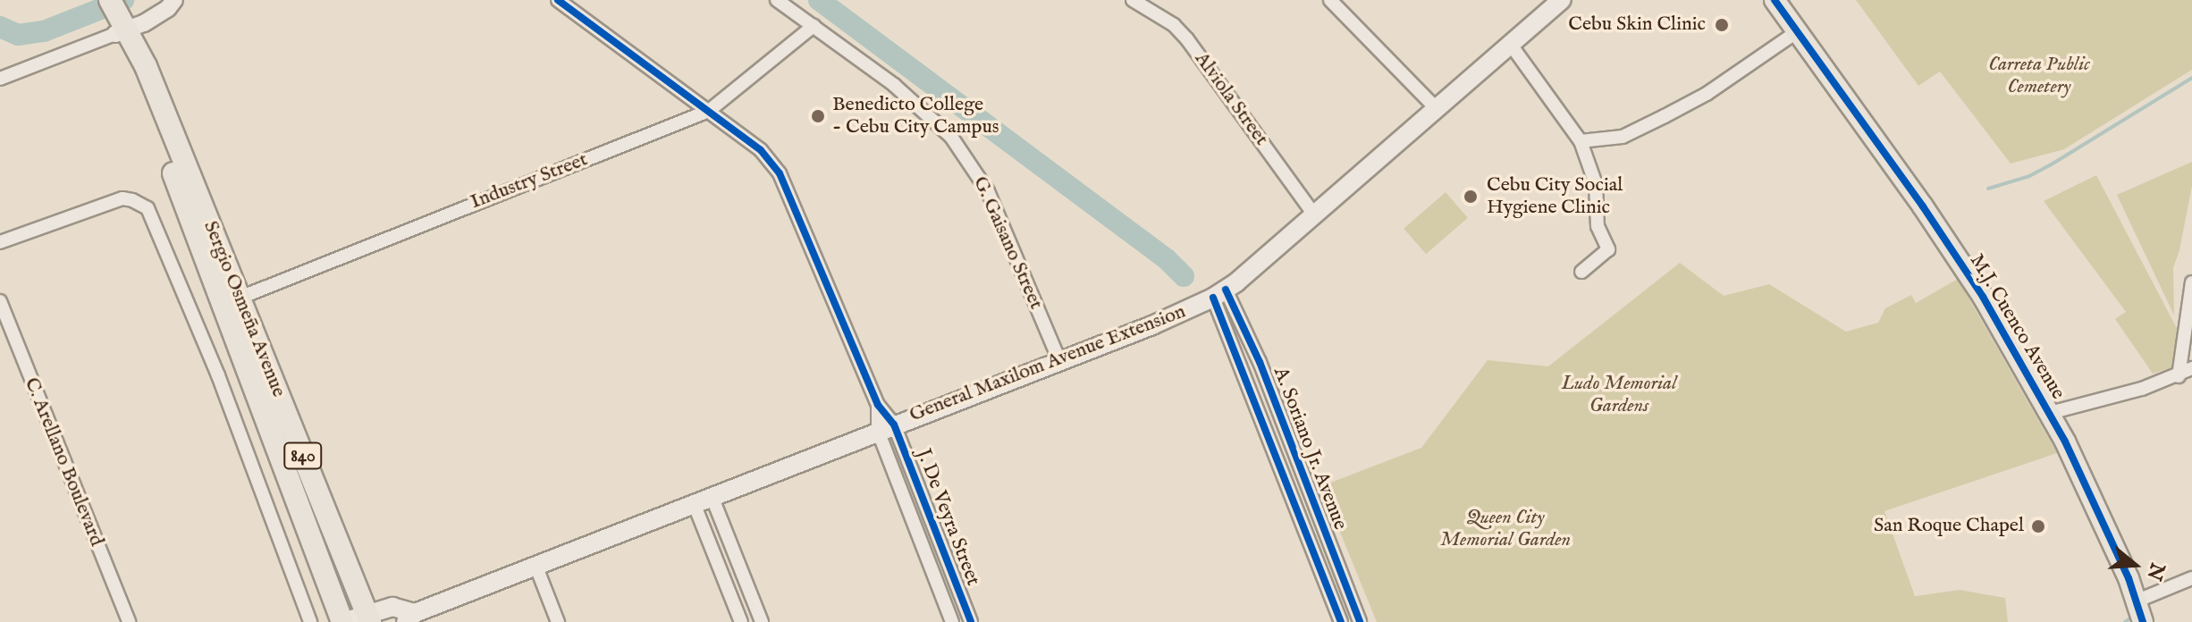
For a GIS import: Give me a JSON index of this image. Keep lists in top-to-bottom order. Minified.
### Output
{"streets":{"highway":["Sergio Osmeña Avenue","840"],"main road":["M.J. Cuenco Avenue","General Maxilom Avenue Extension"],"street":["Alviola Street","Industry Street","G. Gaisano Street","A. Soriano Jr. Avenue","C. Arellano Boulevard","J. De Veyra Street"]},"crossings":[["Alviola Street","General Maxilom Avenue Extension"],["Industry Street","G. Gaisano Street"],["Industry Street","Sergio Osmeña Avenue"],["G. Gaisano Street","General Maxilom Avenue Extension"],["Sergio Osmeña Avenue","General Maxilom Avenue Extension"],["General Maxilom Avenue Extension","A. Soriano Jr. Avenue"],["General Maxilom Avenue Extension","J. De Veyra Street"]],"parks":["Carreta Public Cemetery","Ludo Memorial Gardens","Queen City Memorial Garden"],"places":["Cebu Skin Clinic","Benedicto College - Cebu City Campus","Cebu City Social Hygiene Clinic","San Roque Chapel"],"north":"right"}
